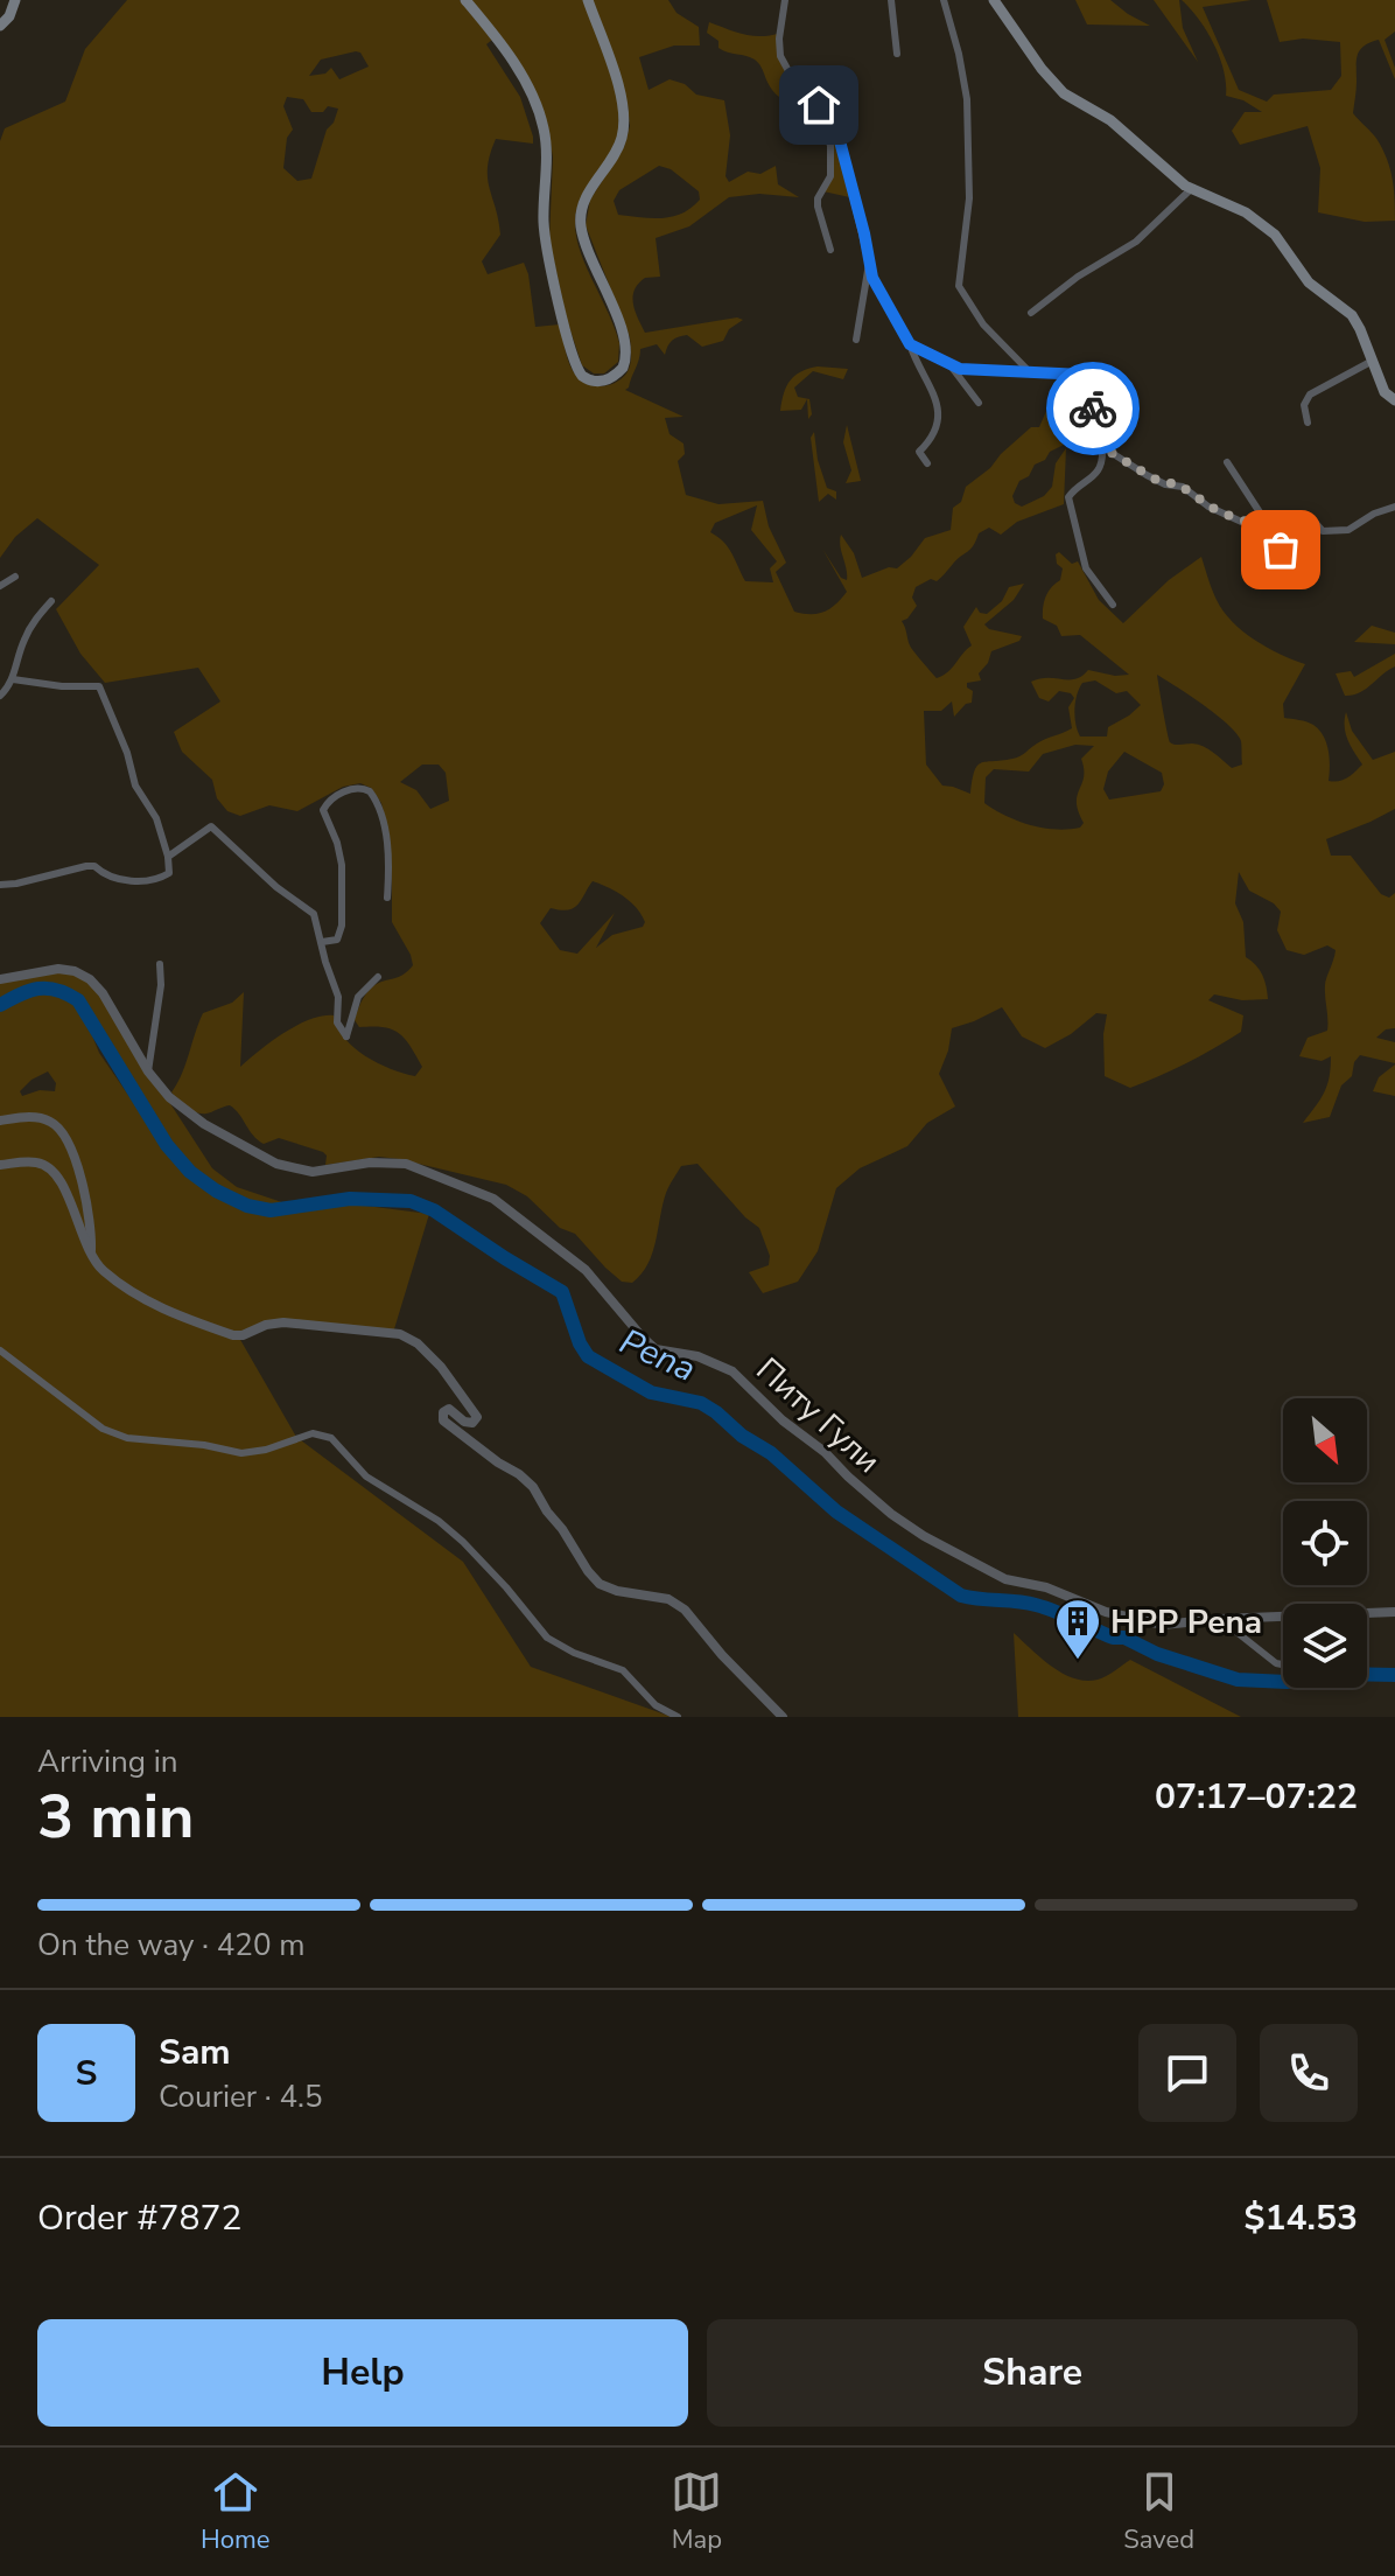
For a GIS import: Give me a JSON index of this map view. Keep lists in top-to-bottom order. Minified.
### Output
{"streets":{"street":["Питу Гули"]},"water":["Pena"],"places":{"building":["HPP Pena"]},"north":"bottom right","page":{"heading":["3 min","Arriving in","07:17–07:22"],"panel":["Sam","Courier · 4.5","Order #7872","$14.53"],"bar":"On the way · 420 m","round":"S","buttons":["Help","Share"],"tabs":["Home","Map","Saved"]}}
